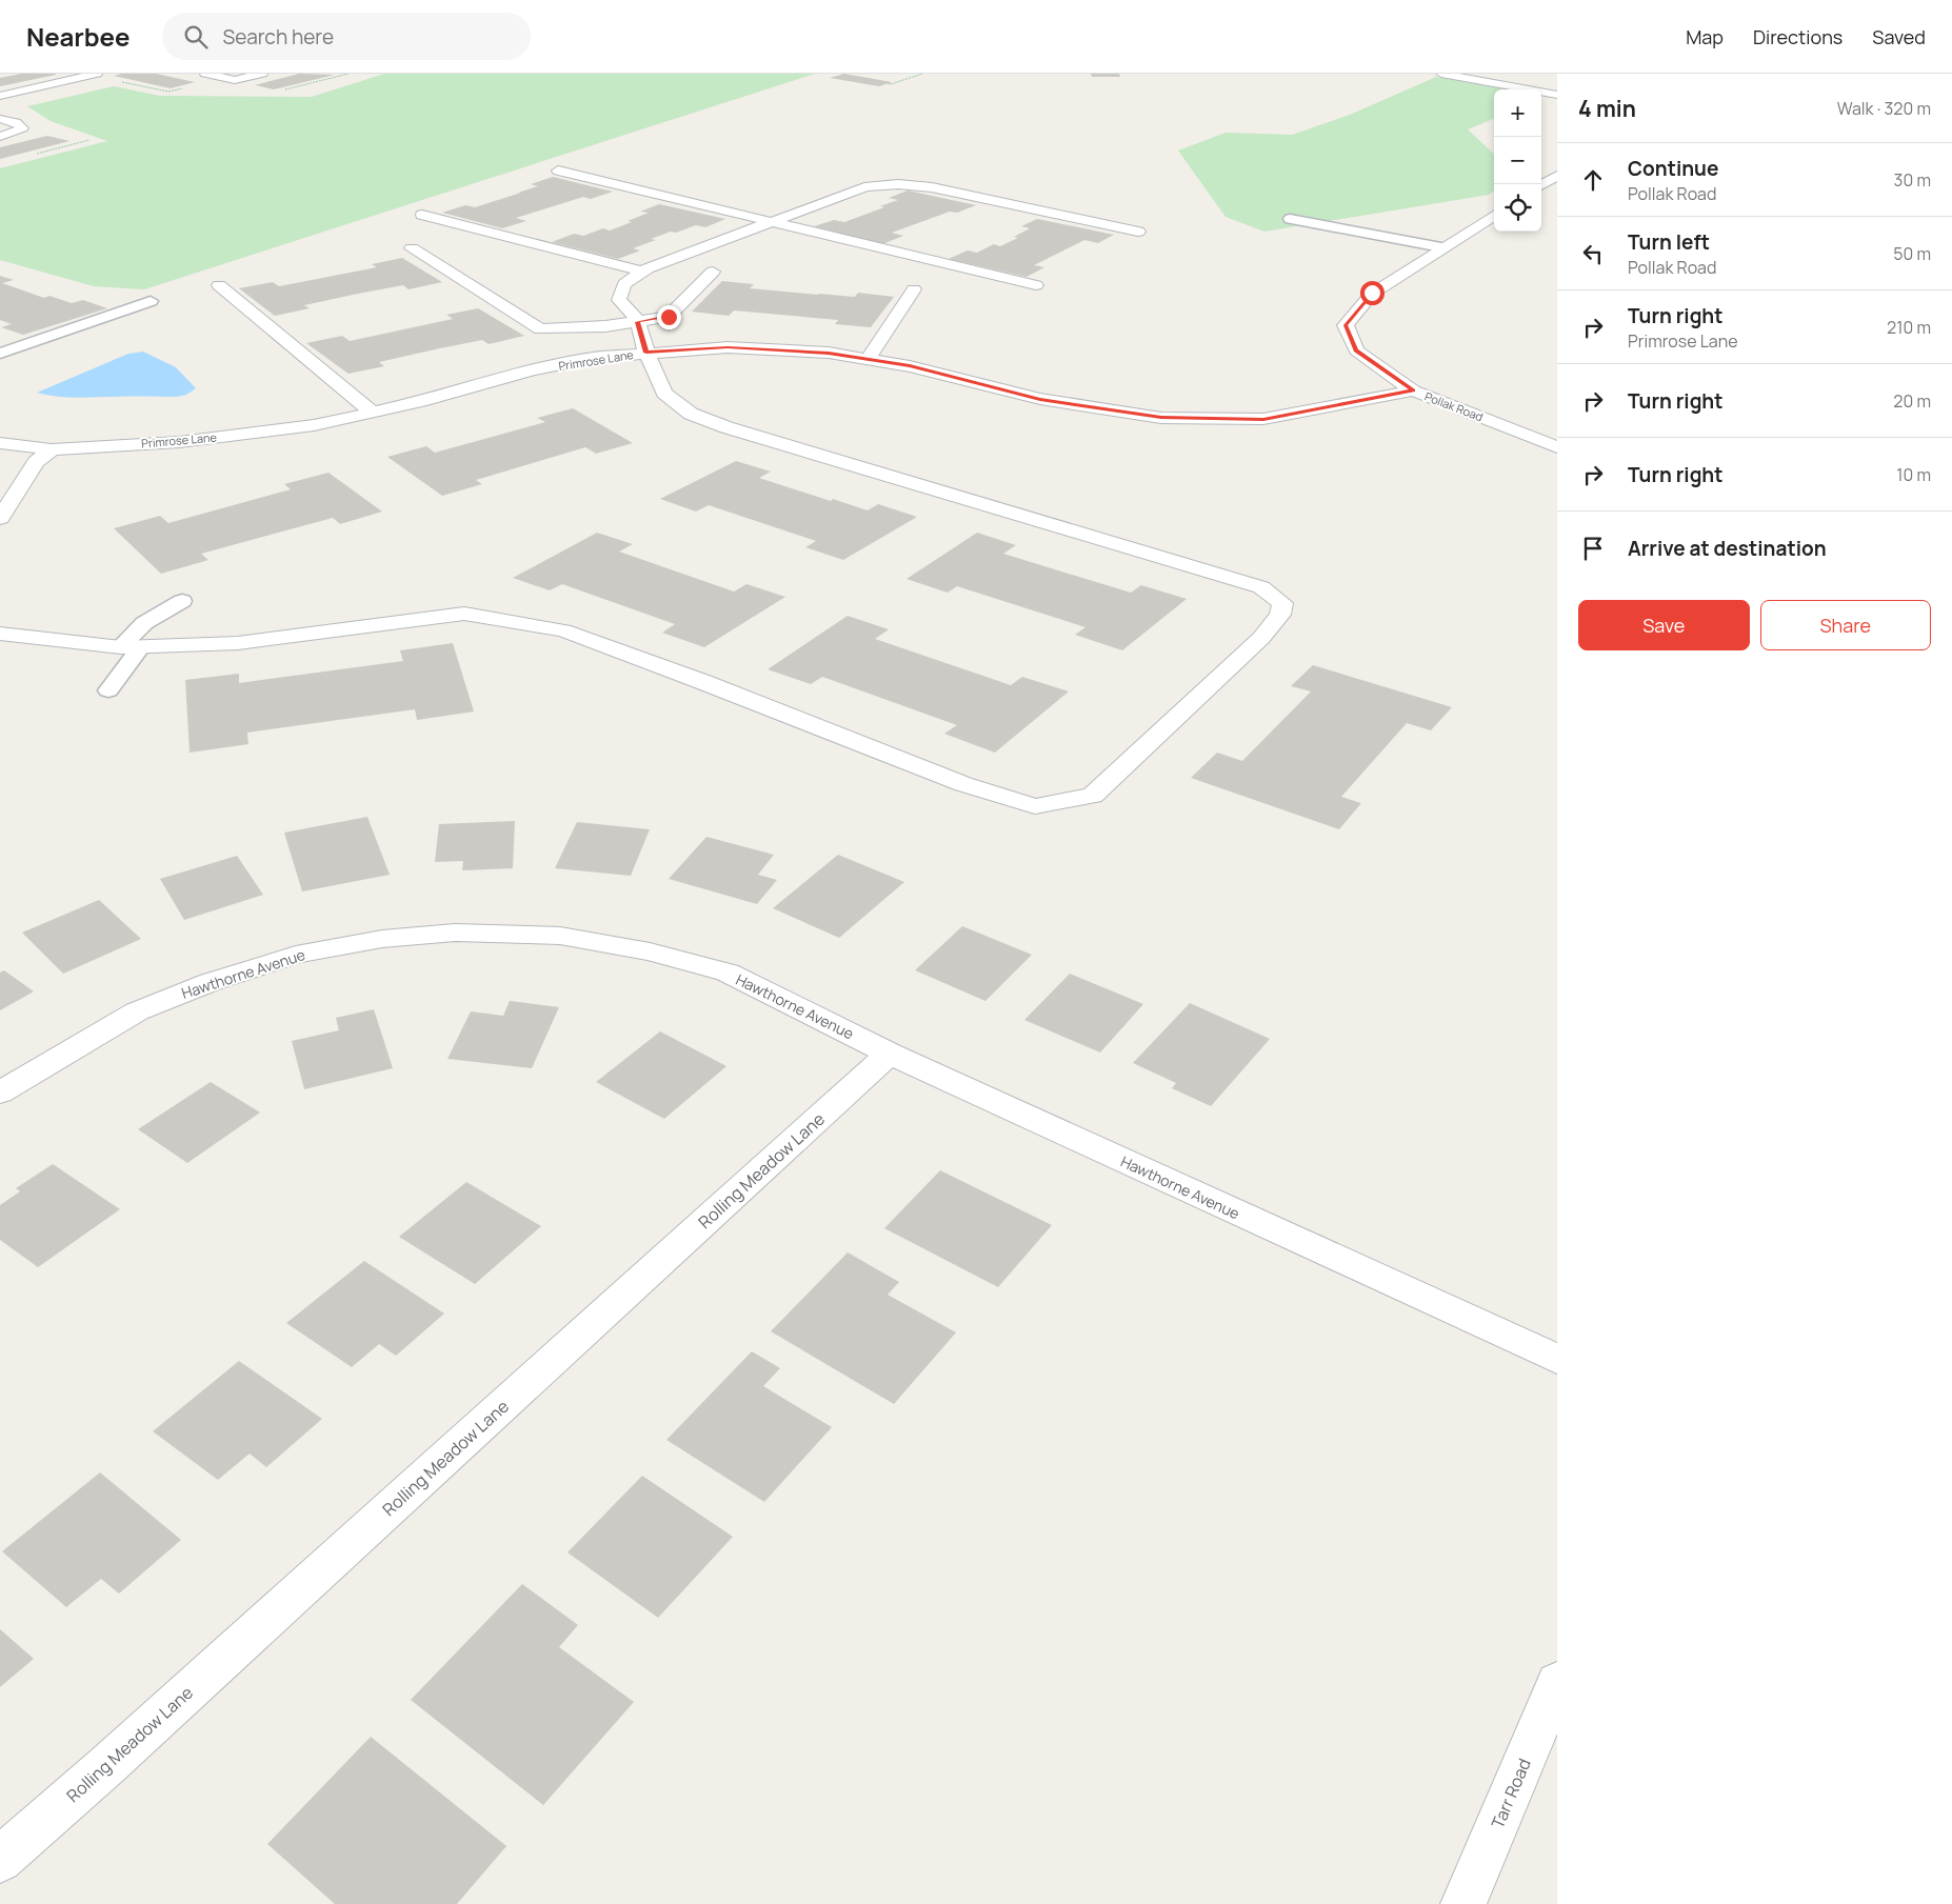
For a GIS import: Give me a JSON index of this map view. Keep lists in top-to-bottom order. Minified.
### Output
{"streets":{"street":["Primrose Lane","Pollak Road","Hawthorne Avenue","Rolling Meadow Lane","Tarr Road"]},"crossings":[["Primrose Lane","Pollak Road"],["Hawthorne Avenue","Rolling Meadow Lane"]],"page":{"header":"Nearbee","search":"Search here","nav":["Map","Directions","Saved"],"heading":["4 min","Walk · 320 m"],"map_buttons":["+","−"],"list":[["Continue","Pollak Road","30 m"],["Turn left","Pollak Road","50 m"],["Turn right","Primrose Lane","210 m"],["Turn right","20 m"],["Turn right","10 m"],"Arrive at destination"],"buttons":["Save","Share"]}}
